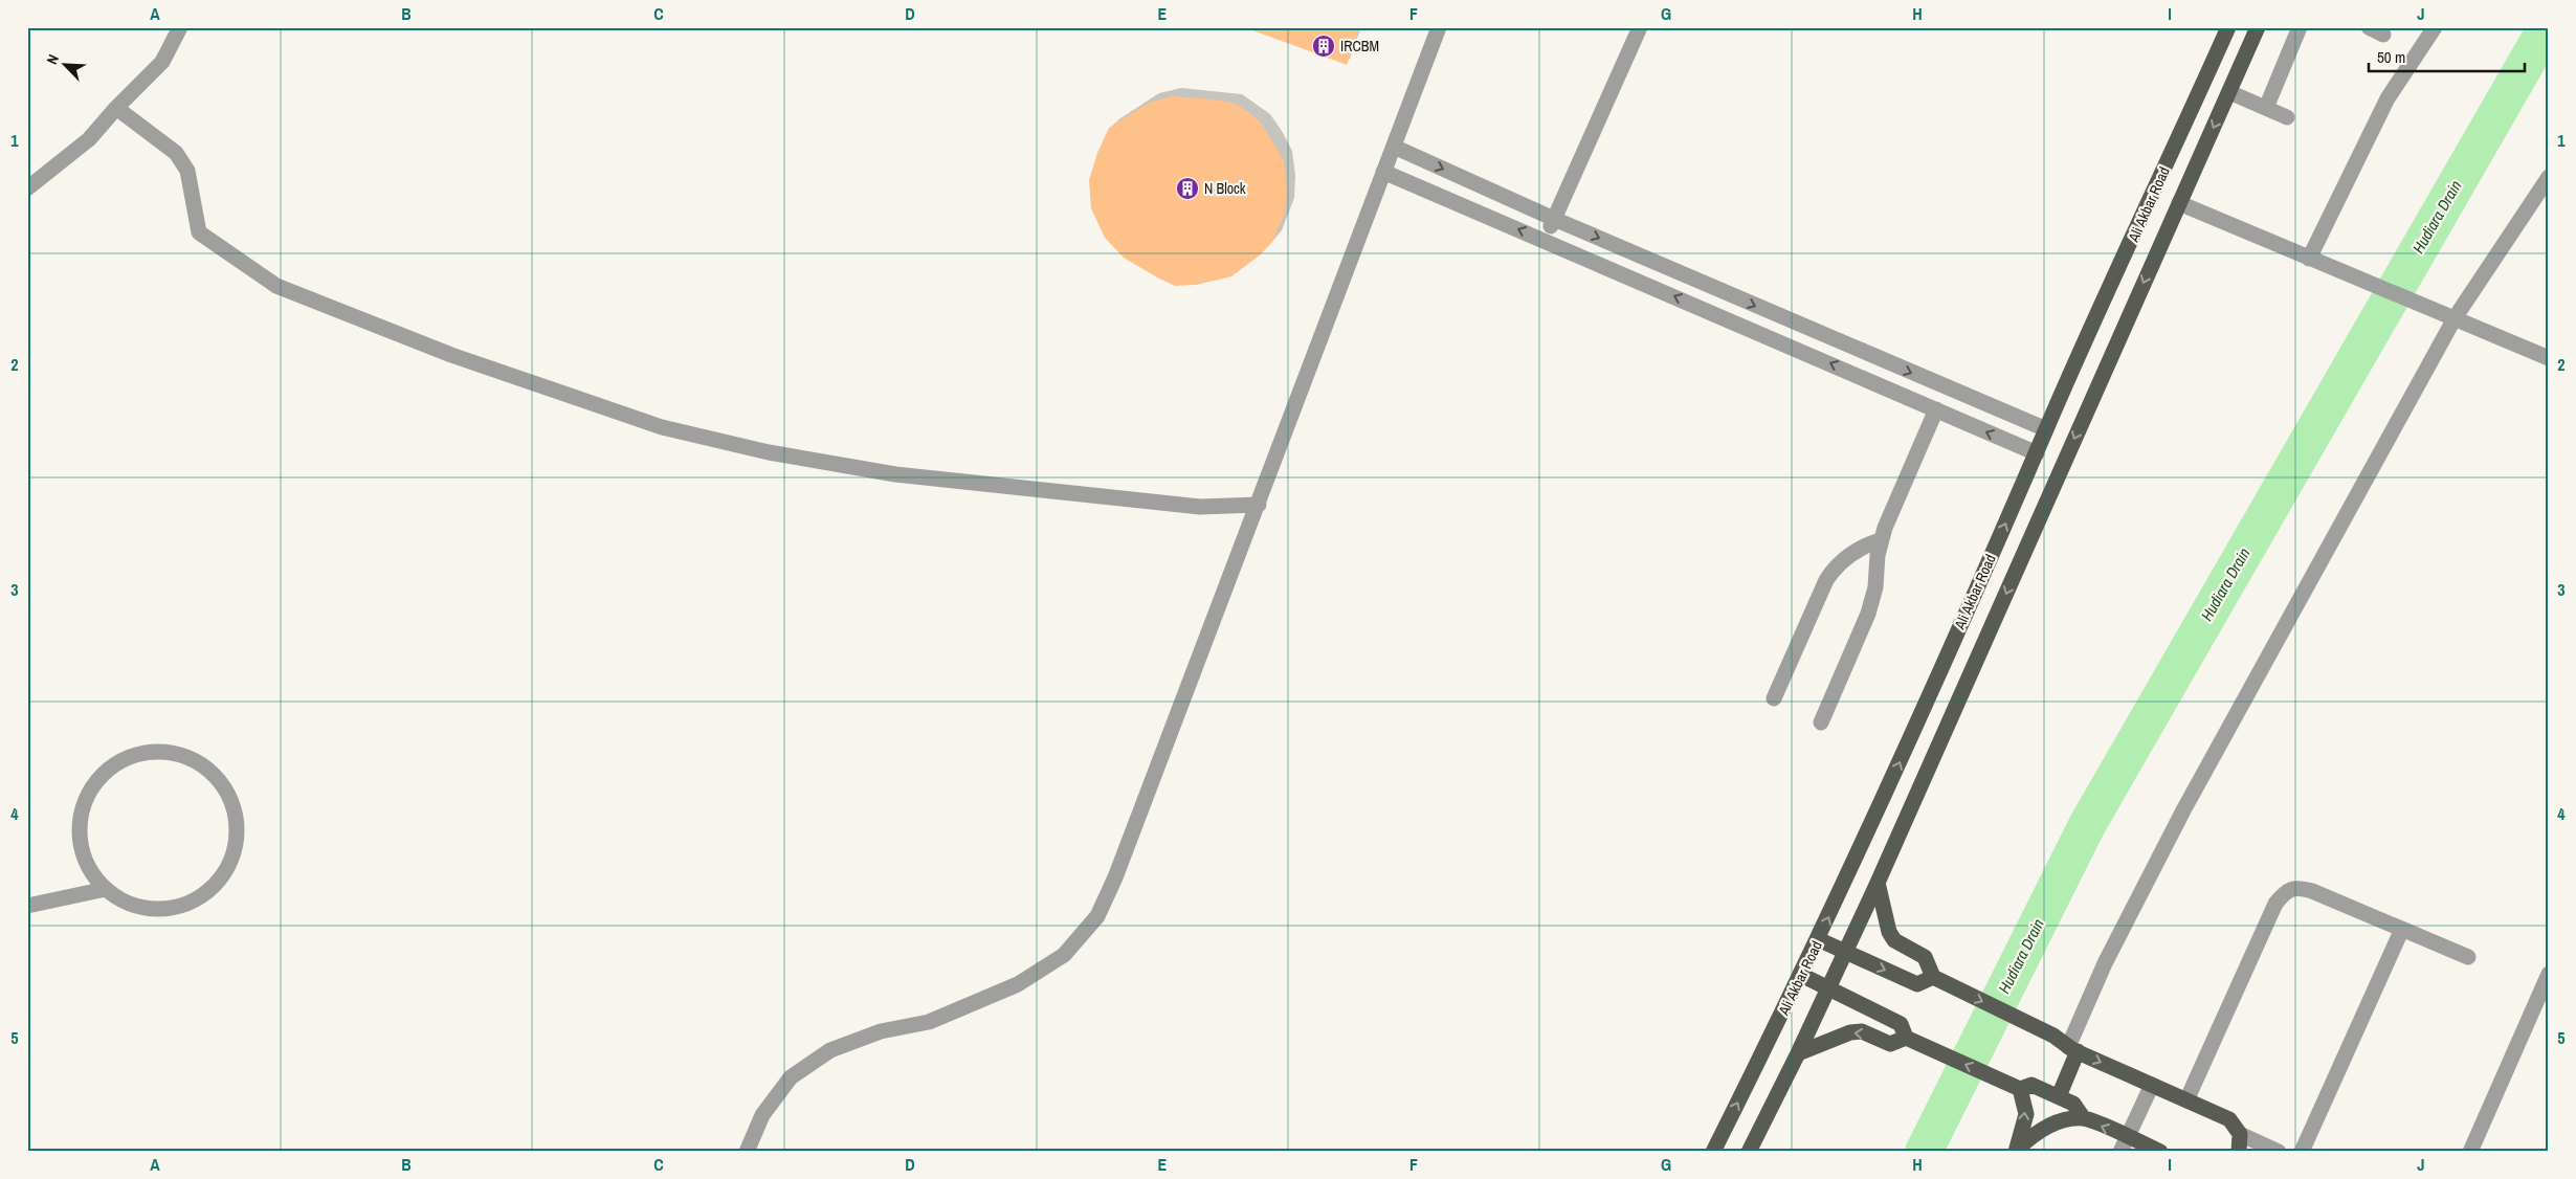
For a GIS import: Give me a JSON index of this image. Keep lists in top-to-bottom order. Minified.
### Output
{"streets":{"main road":["Ali Akbar Road"]},"water":["Hudiara Drain"],"places":{"building":["IRCBM","N Block"]},"scale_bar":"50 m","north":"top left","grid":{"columns":["A","B","C","D","E","F","G","H","I","J"],"rows":["1","2","3","4","5"]}}
